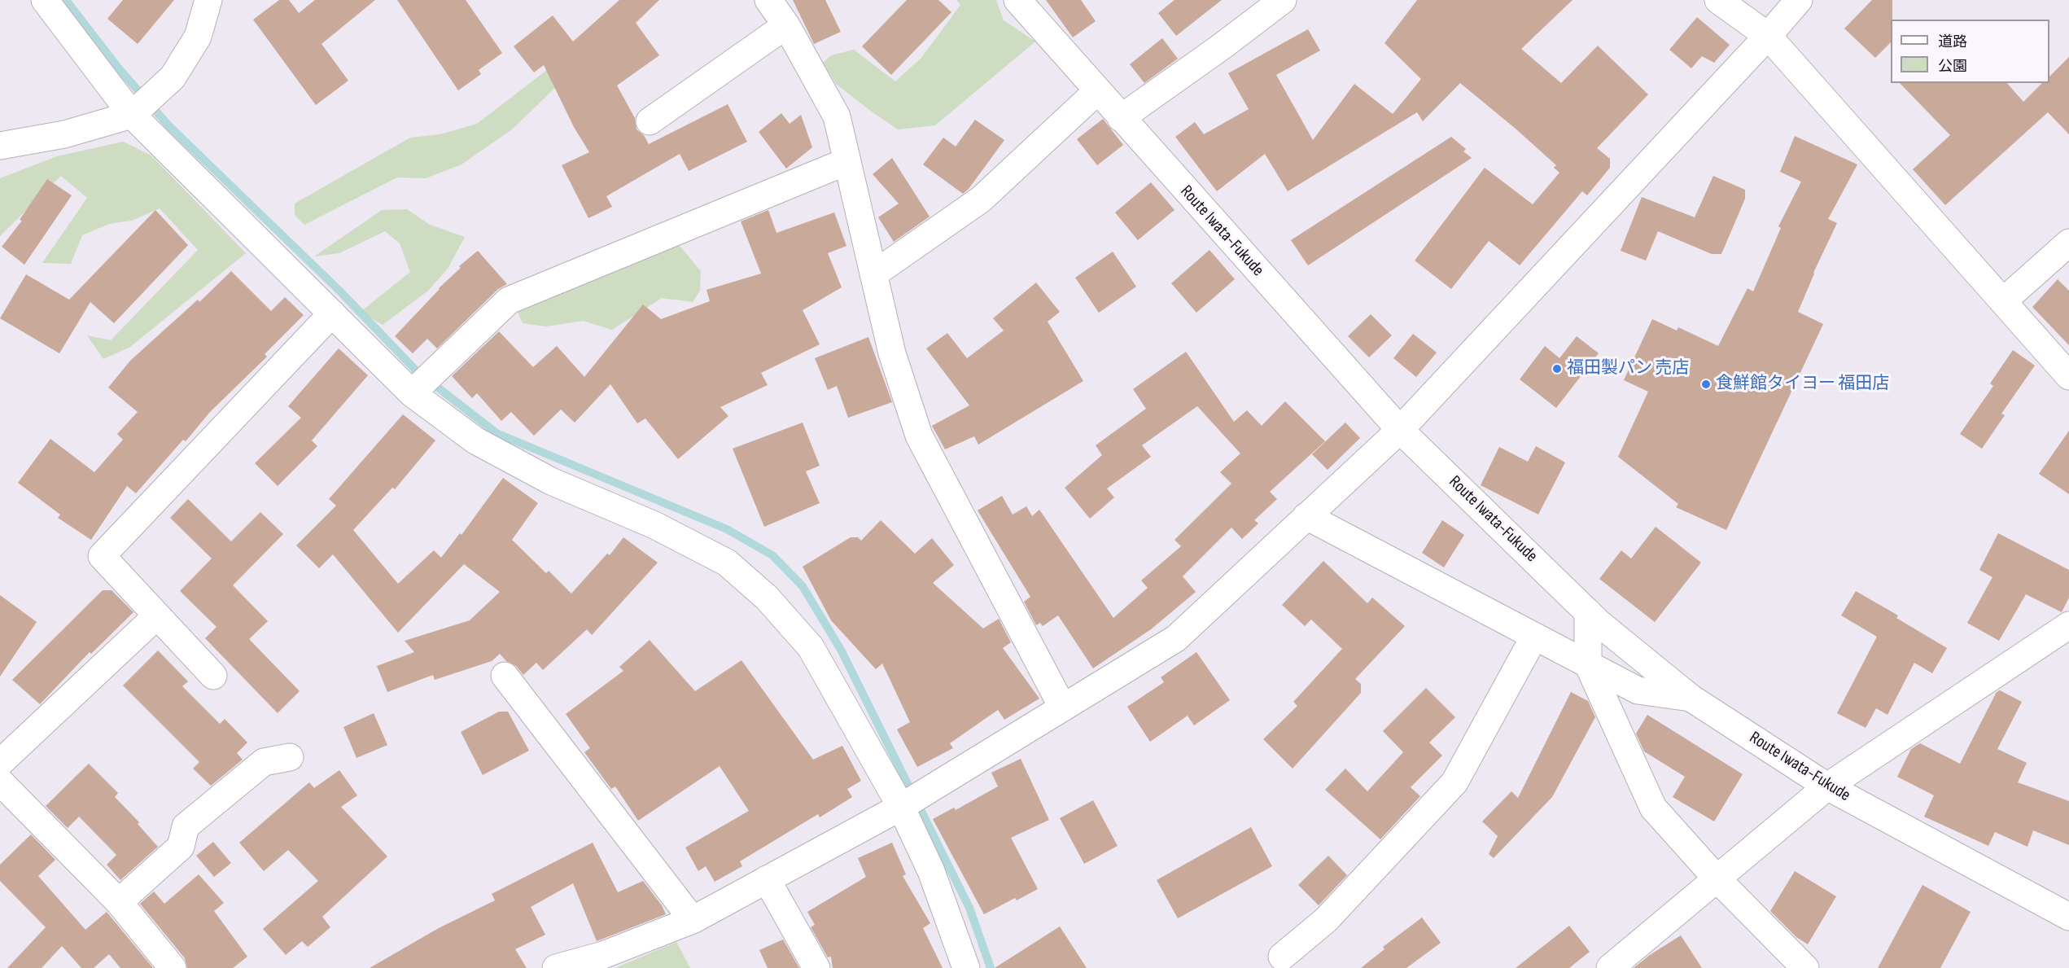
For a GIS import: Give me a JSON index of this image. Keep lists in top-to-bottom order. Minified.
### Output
{"streets":{"street":["Route Iwata-Fukude"]},"places":["福田製パン 売店","食鮮館タイヨー 福田店"],"legend":["道路","公園"]}
